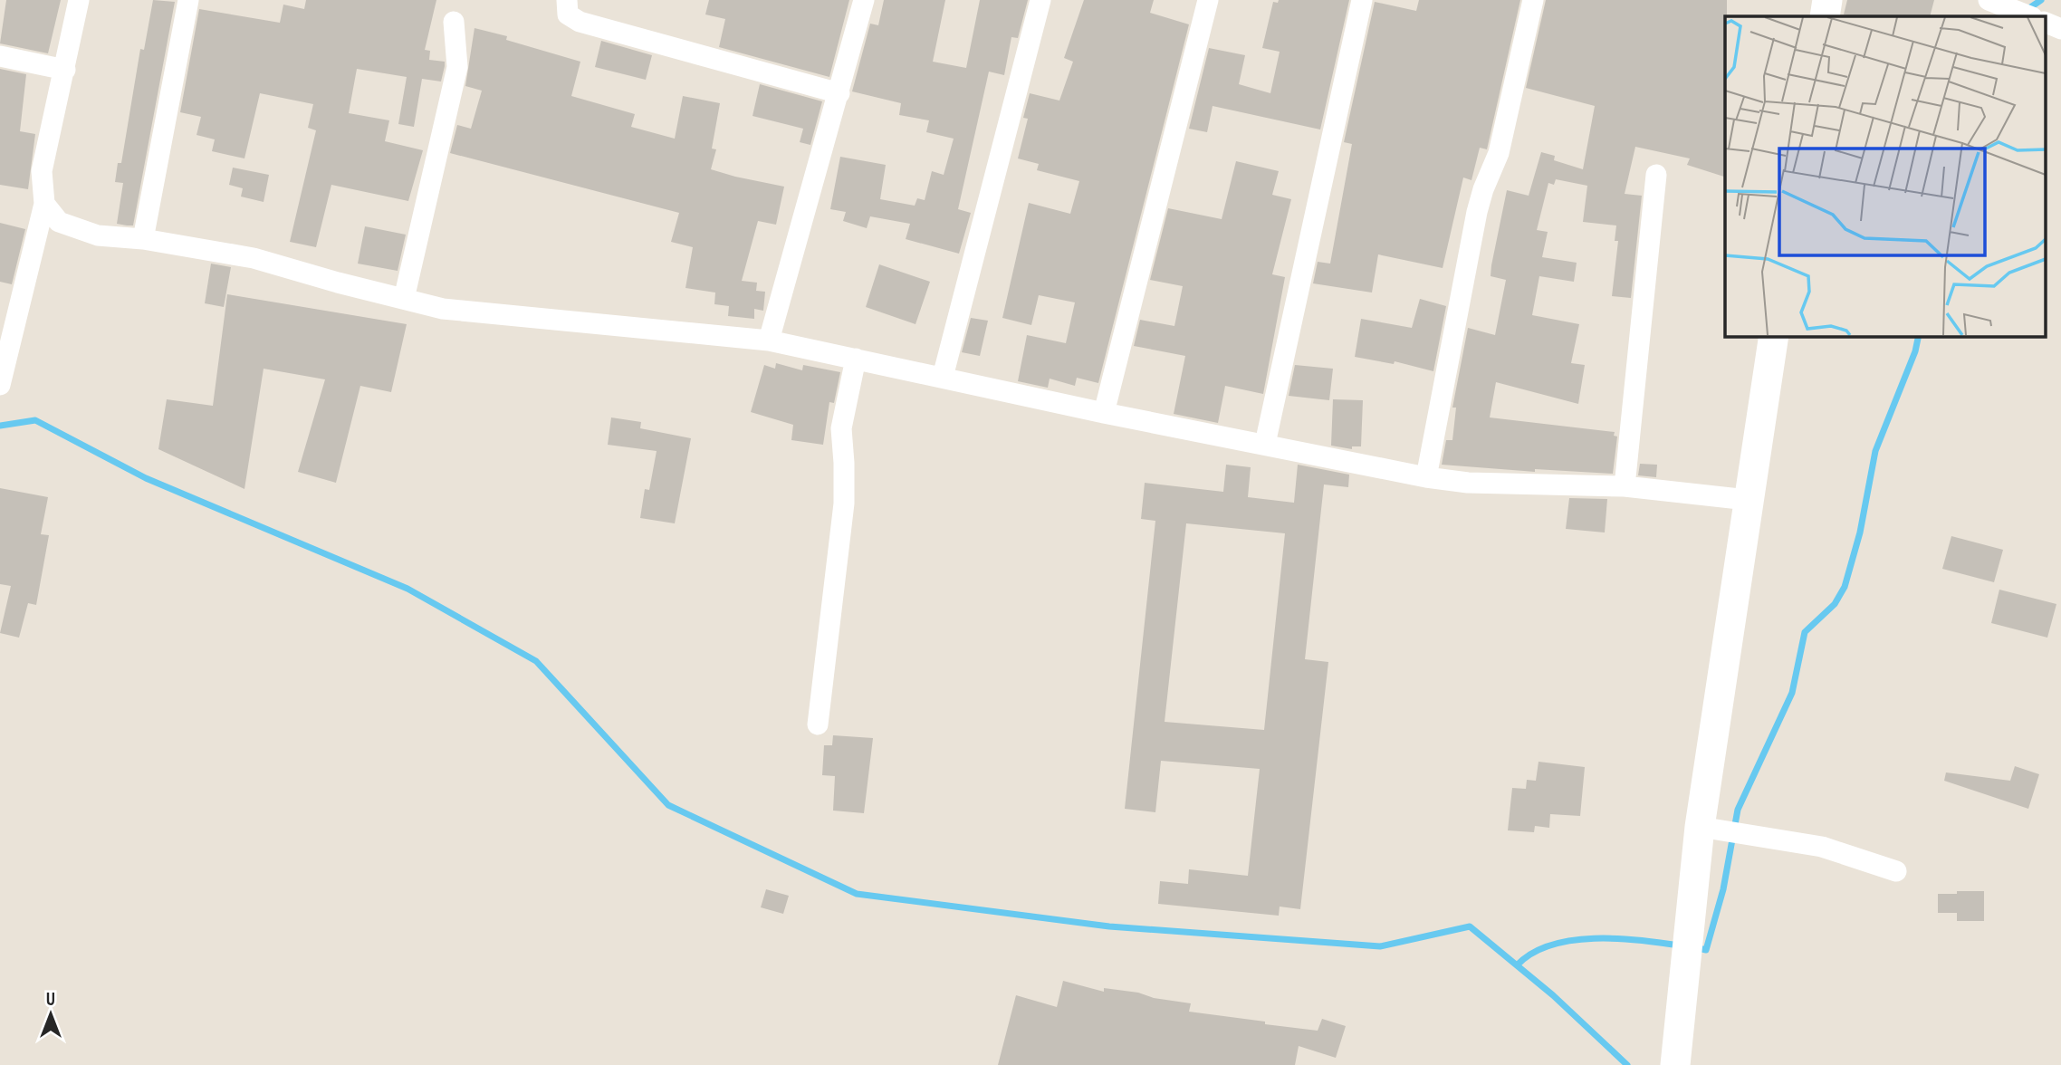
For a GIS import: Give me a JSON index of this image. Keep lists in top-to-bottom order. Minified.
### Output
{"north":"top"}
